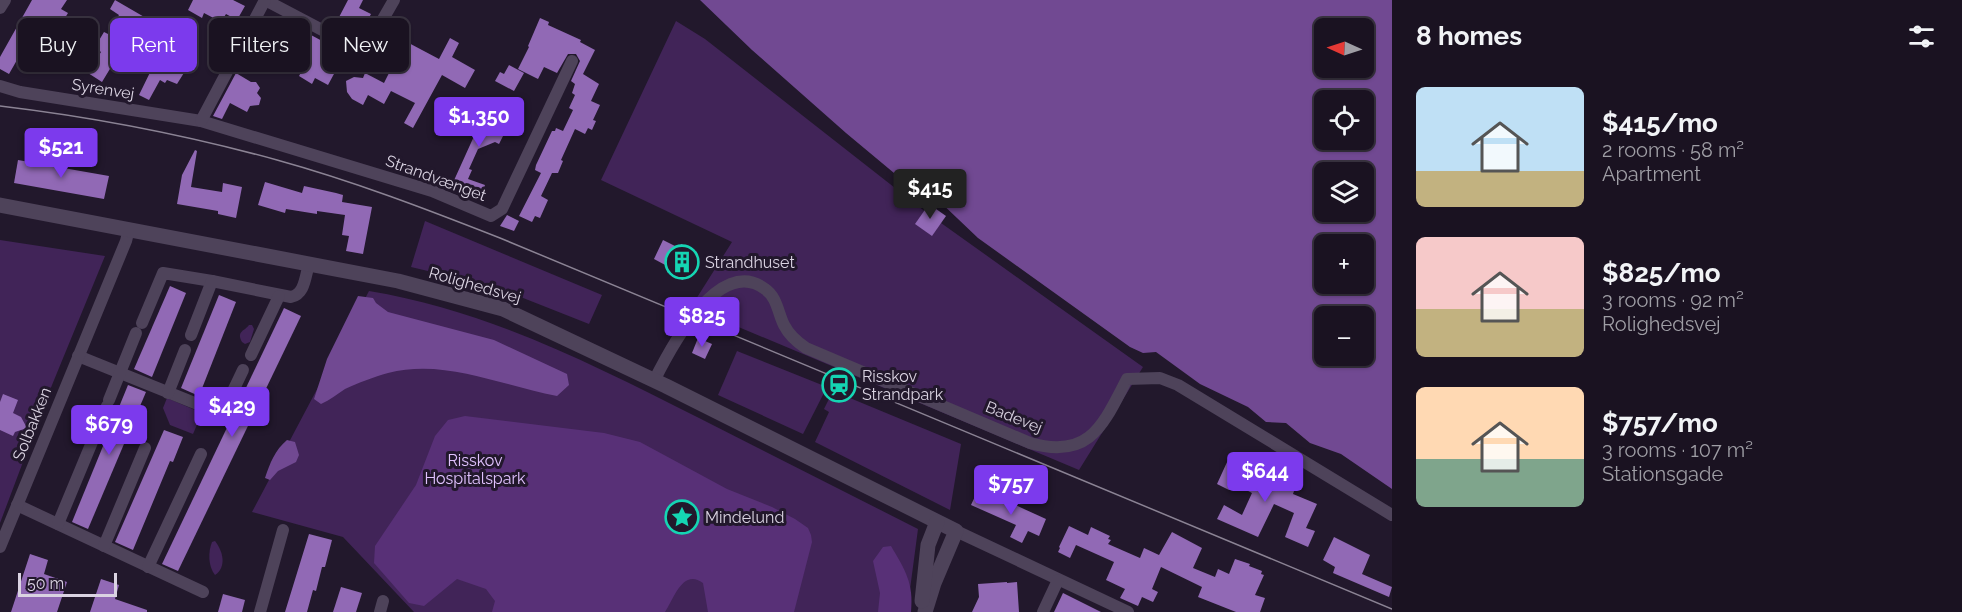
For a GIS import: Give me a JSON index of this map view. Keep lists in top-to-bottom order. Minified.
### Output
{"streets":{"street":["Syrenvej","Strandvænget","Rolighedsvej","Badevej","Solbakken"]},"crossings":[["Syrenvej","Strandvænget"],["Rolighedsvej","Badevej"],["Rolighedsvej","Solbakken"]],"parks":["Risskov Hospitalspark"],"places":{"building":["Strandhuset"],"station":["Risskov Strandpark"],"place":["Mindelund"]},"scale_bar":"50 m","north":"left","page":{"heading":"8 homes","map_buttons":["+","−"],"chip":["Buy","Rent","Filters","New"],"list":[{"name":"$415/mo","note":"2 rooms · 58 m² · Apartment"},{"name":"$825/mo","note":"3 rooms · 92 m² · Rolighedsvej"},{"name":"$757/mo","note":"3 rooms · 107 m² · Stationsgade"}],"price":["$1,350","$521","$415","$825","$429","$679","$644","$757"],"scale":"50 m"}}
